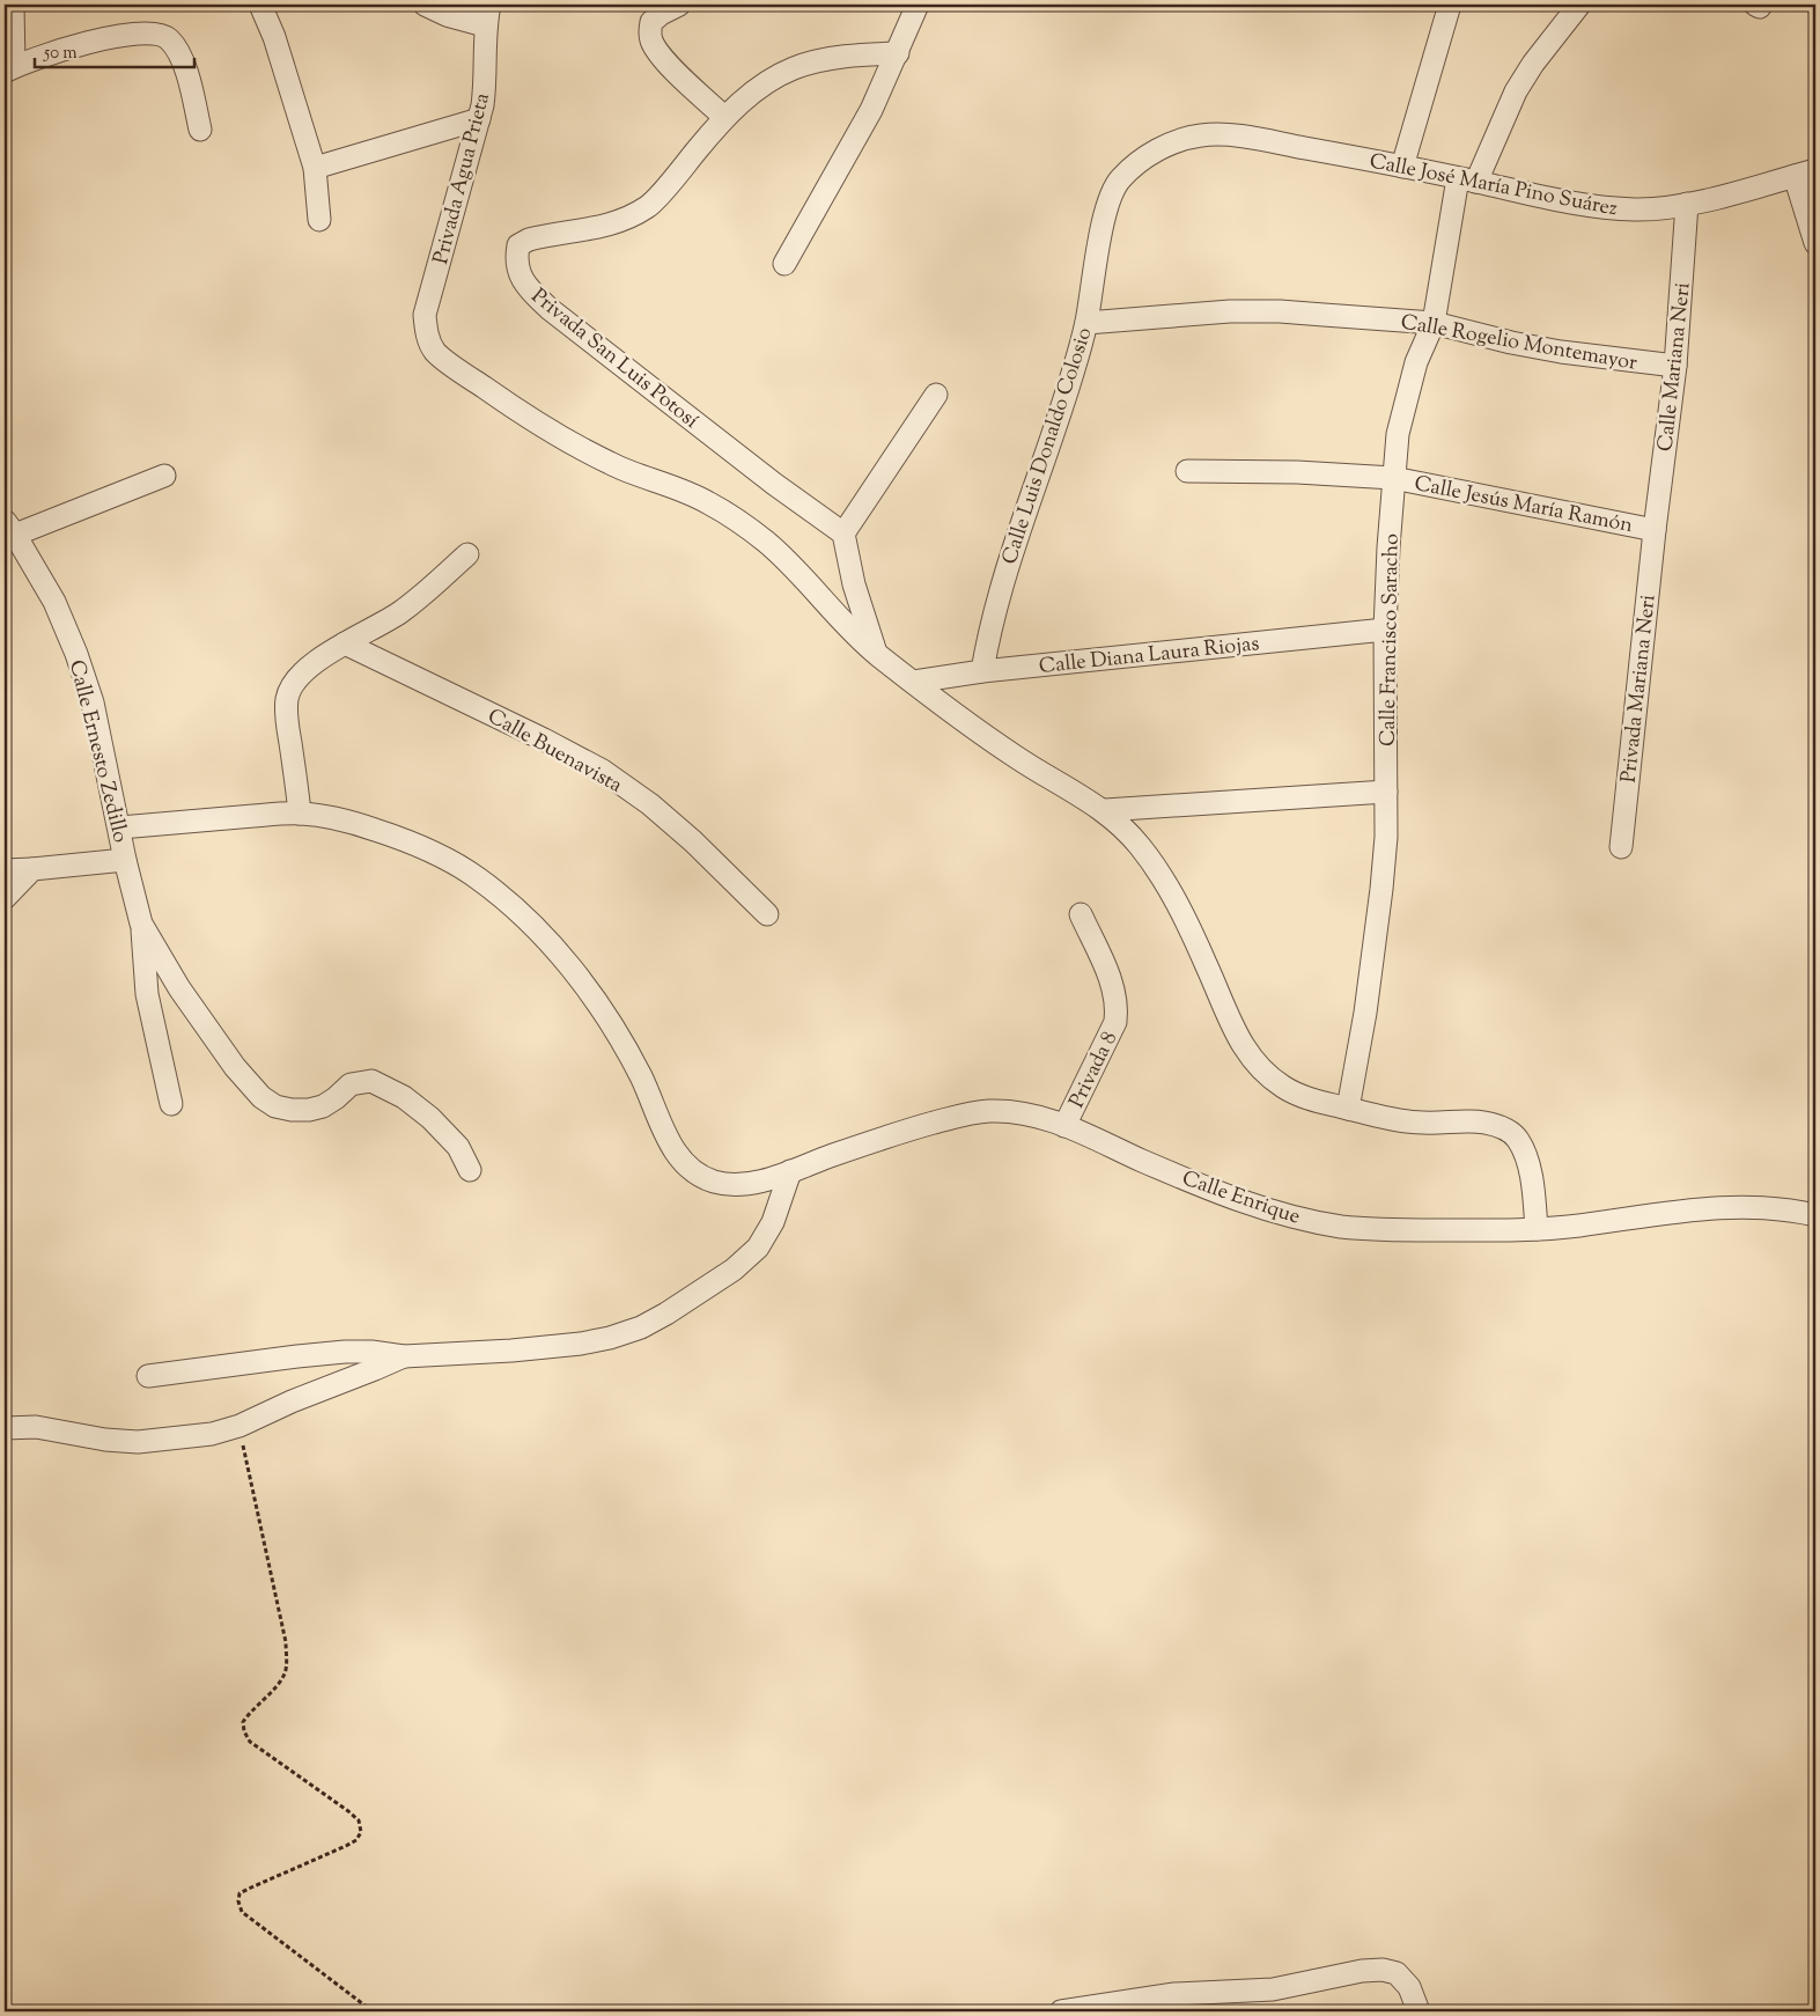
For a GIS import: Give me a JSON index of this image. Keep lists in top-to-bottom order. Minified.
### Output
{"streets":{"street":["Privada Agua Prieta","Calle José María Pino Suárez","Calle Rogelio Montemayor","Privada San Luis Potosí","Calle Mariana Neri","Calle Luis Donaldo Colosio","Calle Jesús María Ramón","Calle Francisco Saracho","Calle Diana Laura Riojas","Privada Mariana Neri","Calle Buenavista","Calle Ernesto Zedillo","Privada 8","Calle Enrique"]},"crossings":[["Calle José María Pino Suárez","Calle Mariana Neri"],["Calle José María Pino Suárez","Calle Luis Donaldo Colosio"],["Calle José María Pino Suárez","Calle Francisco Saracho"],["Calle Rogelio Montemayor","Calle Mariana Neri"],["Calle Rogelio Montemayor","Calle Luis Donaldo Colosio"],["Calle Rogelio Montemayor","Calle Francisco Saracho"],["Calle Mariana Neri","Calle Jesús María Ramón"],["Calle Mariana Neri","Privada Mariana Neri"],["Calle Luis Donaldo Colosio","Calle Diana Laura Riojas"],["Calle Jesús María Ramón","Calle Francisco Saracho"],["Calle Jesús María Ramón","Privada Mariana Neri"],["Calle Francisco Saracho","Calle Diana Laura Riojas"],["Calle Ernesto Zedillo","Calle Enrique"],["Privada 8","Calle Enrique"]],"scale_bar":"50 m"}
